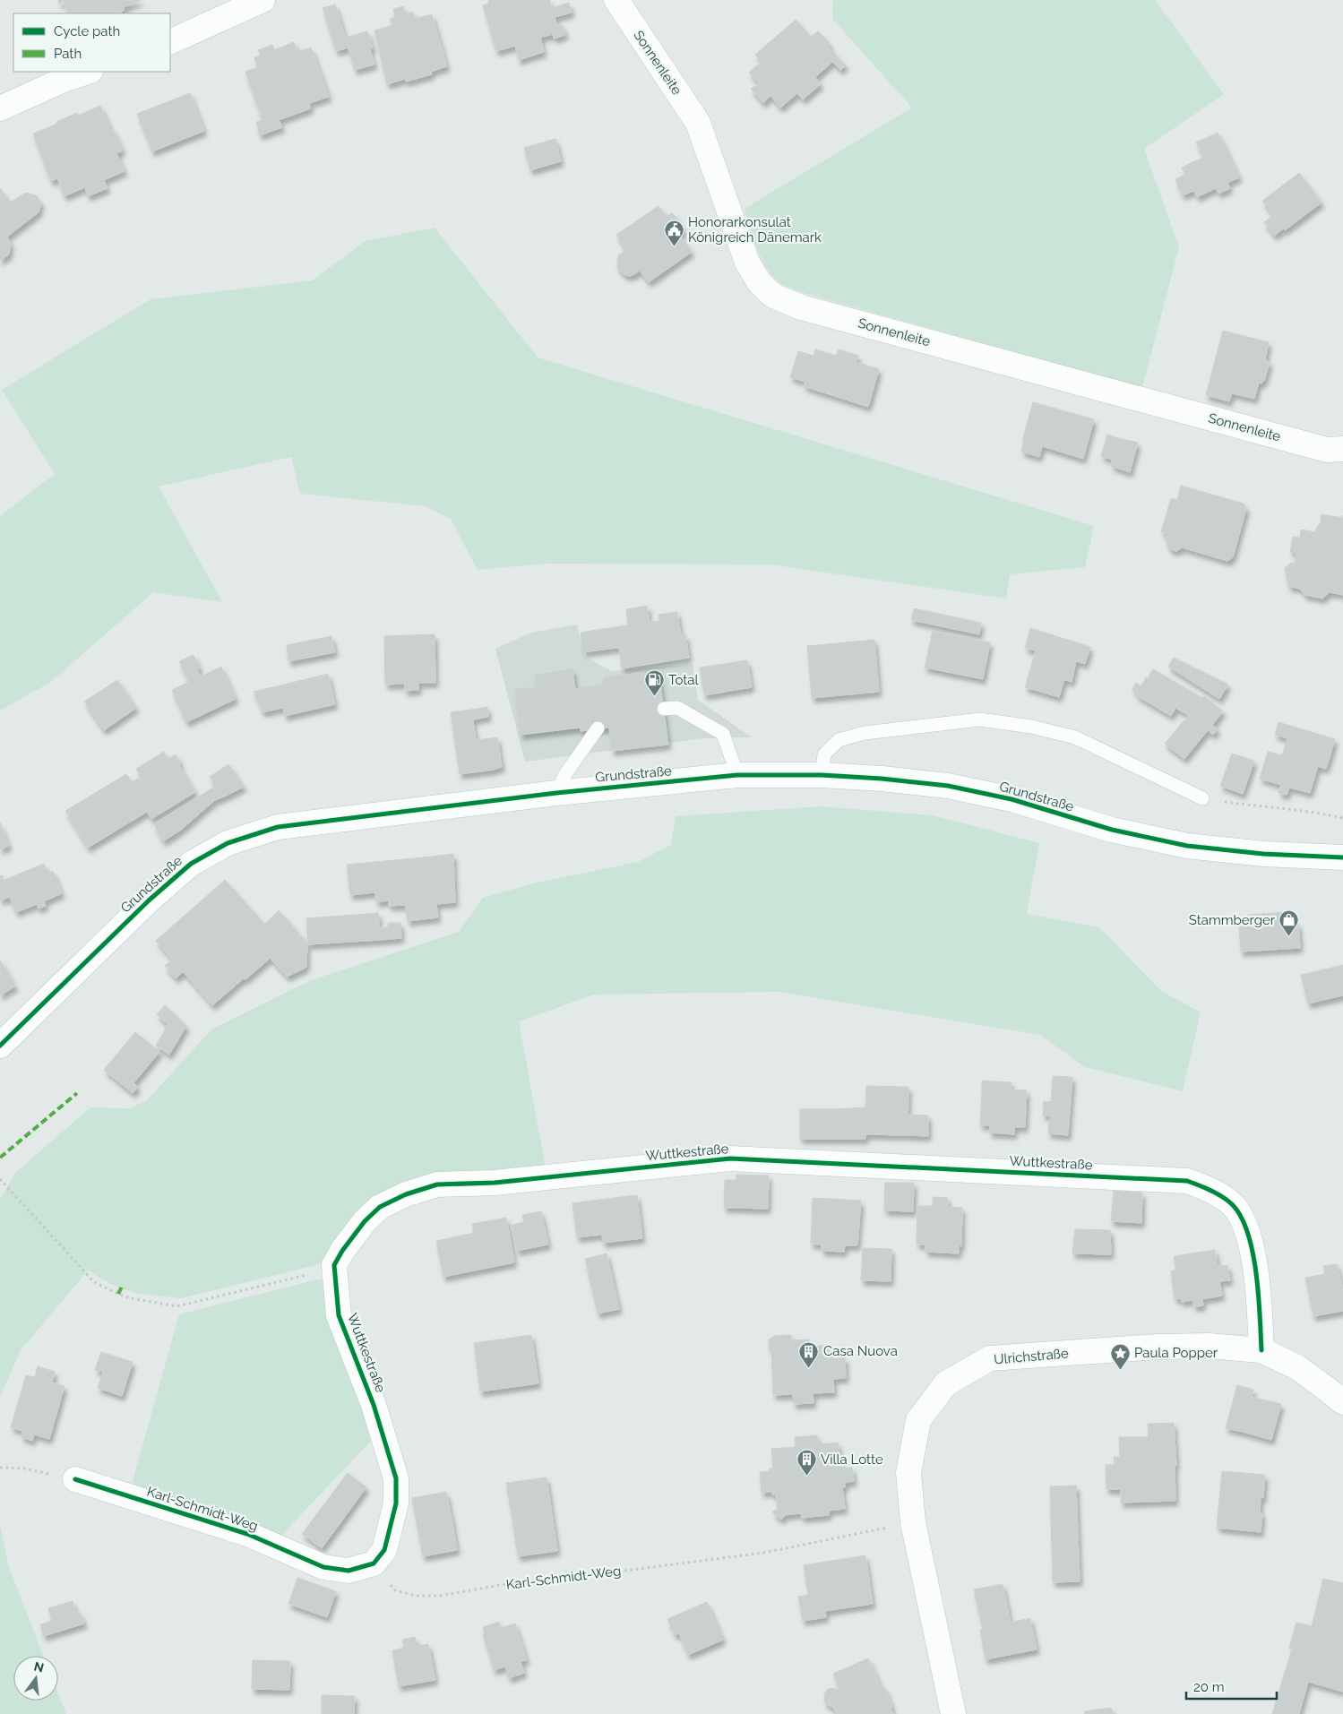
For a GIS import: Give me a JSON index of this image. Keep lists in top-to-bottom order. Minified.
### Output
{"streets":{"street":["Sonnenleite","Grundstraße","Wuttkestraße","Ulrichstraße","Karl-Schmidt-Weg"]},"crossings":[["Wuttkestraße","Ulrichstraße"],["Wuttkestraße","Karl-Schmidt-Weg"],["Ulrichstraße","Karl-Schmidt-Weg"]],"places":{"public building":["Honorarkonsulat Königreich Dänemark"],"fuel station":["Total"],"shop":["Stammberger"],"building":["Casa Nuova","Villa Lotte"],"place":["Paula Popper"]},"legend":["Cycle path","Path"],"scale_bar":"20 m","north":"top"}
